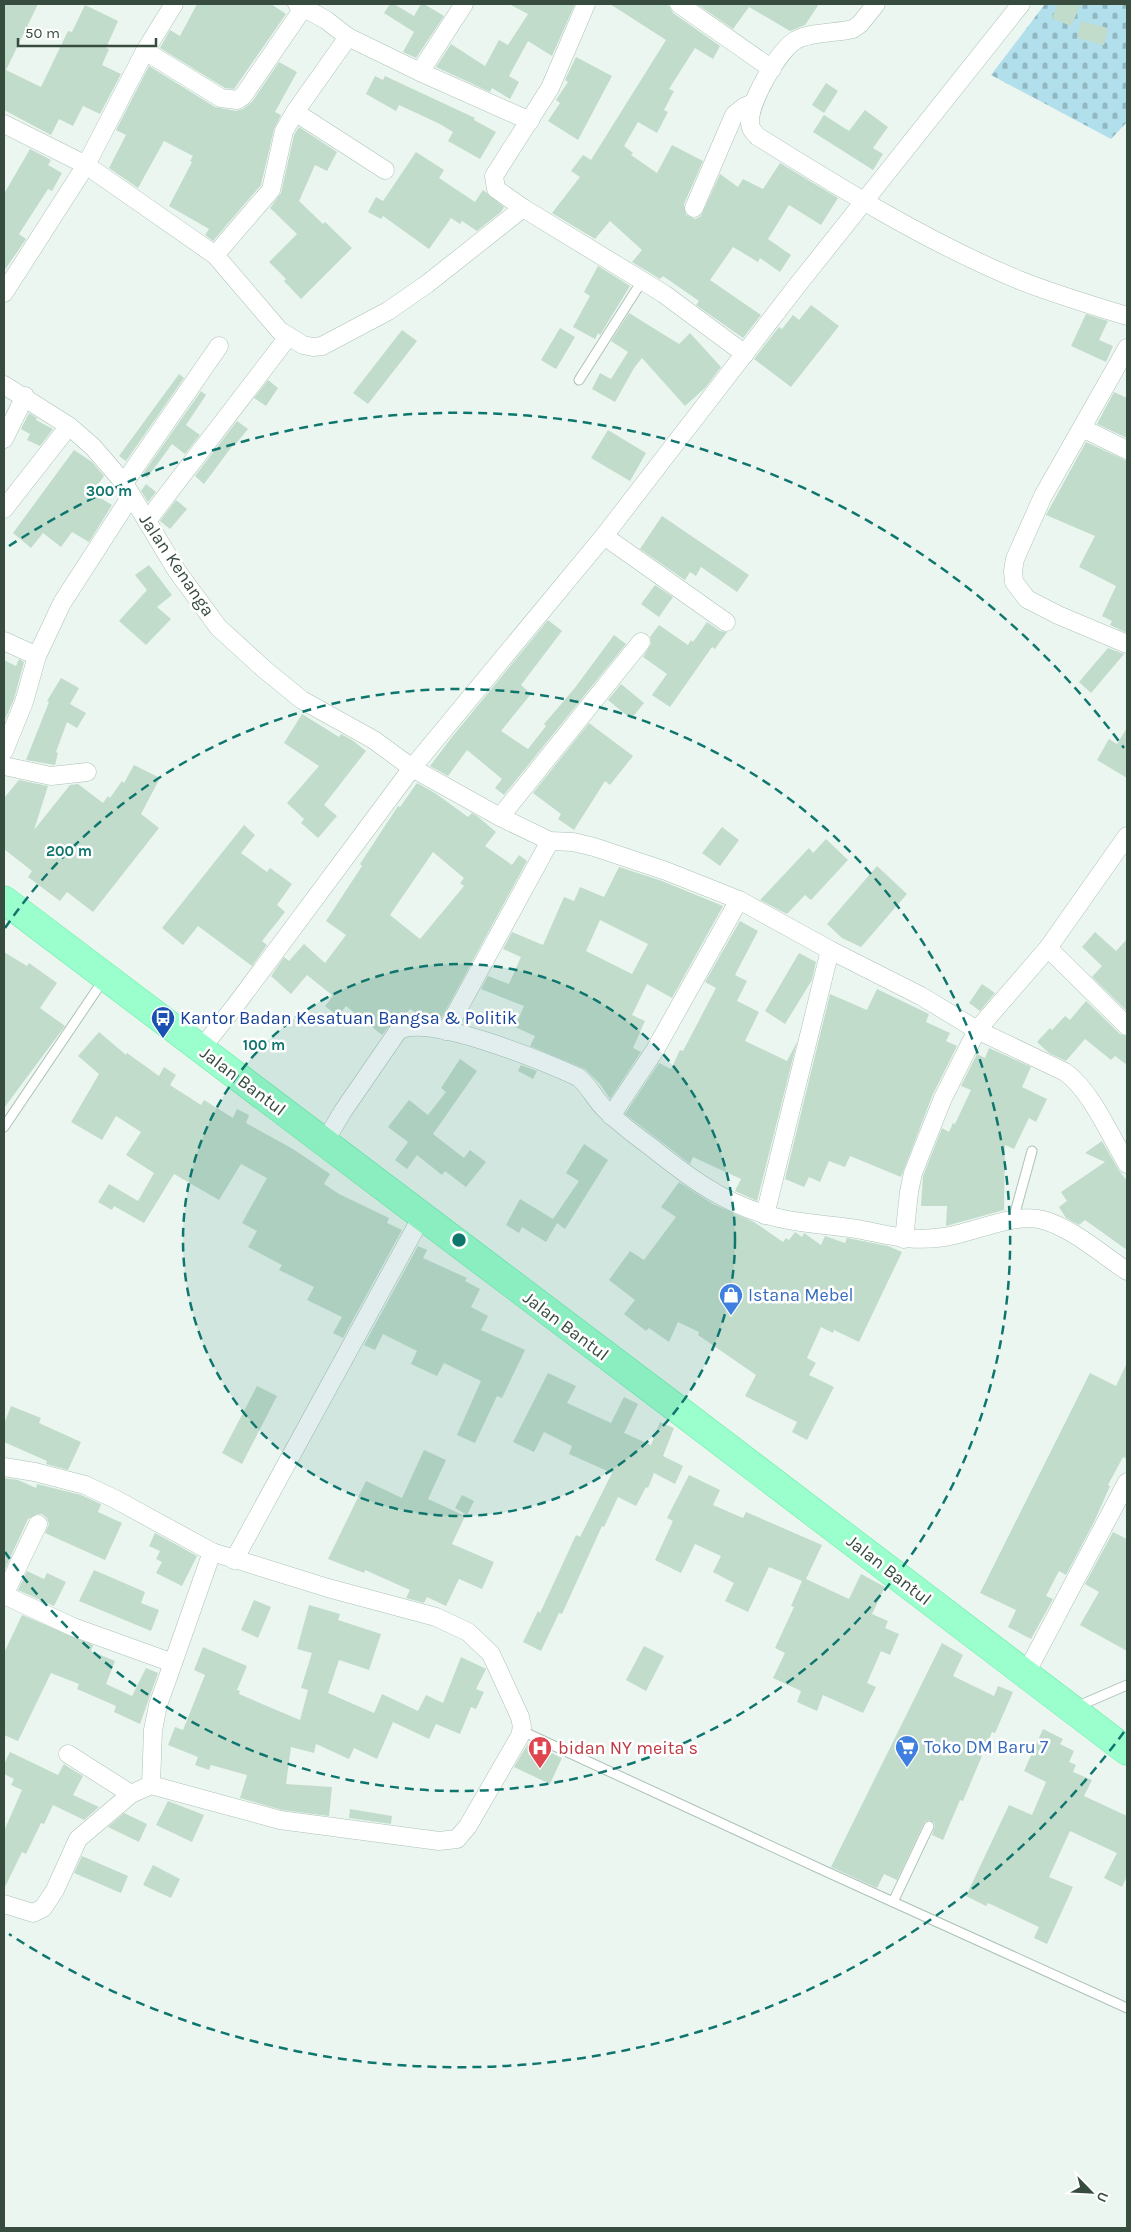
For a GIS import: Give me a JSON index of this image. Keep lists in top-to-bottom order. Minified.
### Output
{"streets":{"main road":["Jalan Bantul"],"street":["Jalan Kenanga"]},"places":{"bus stop":["Kantor Badan Kesatuan Bangsa & Politik"],"shop":["Istana Mebel"],"supermarket":["Toko DM Baru 7"],"hospital":["bidan NY meita s"]},"scale_bar":"50 m","north":"bottom right","rings":["300 m","200 m","100 m"]}
